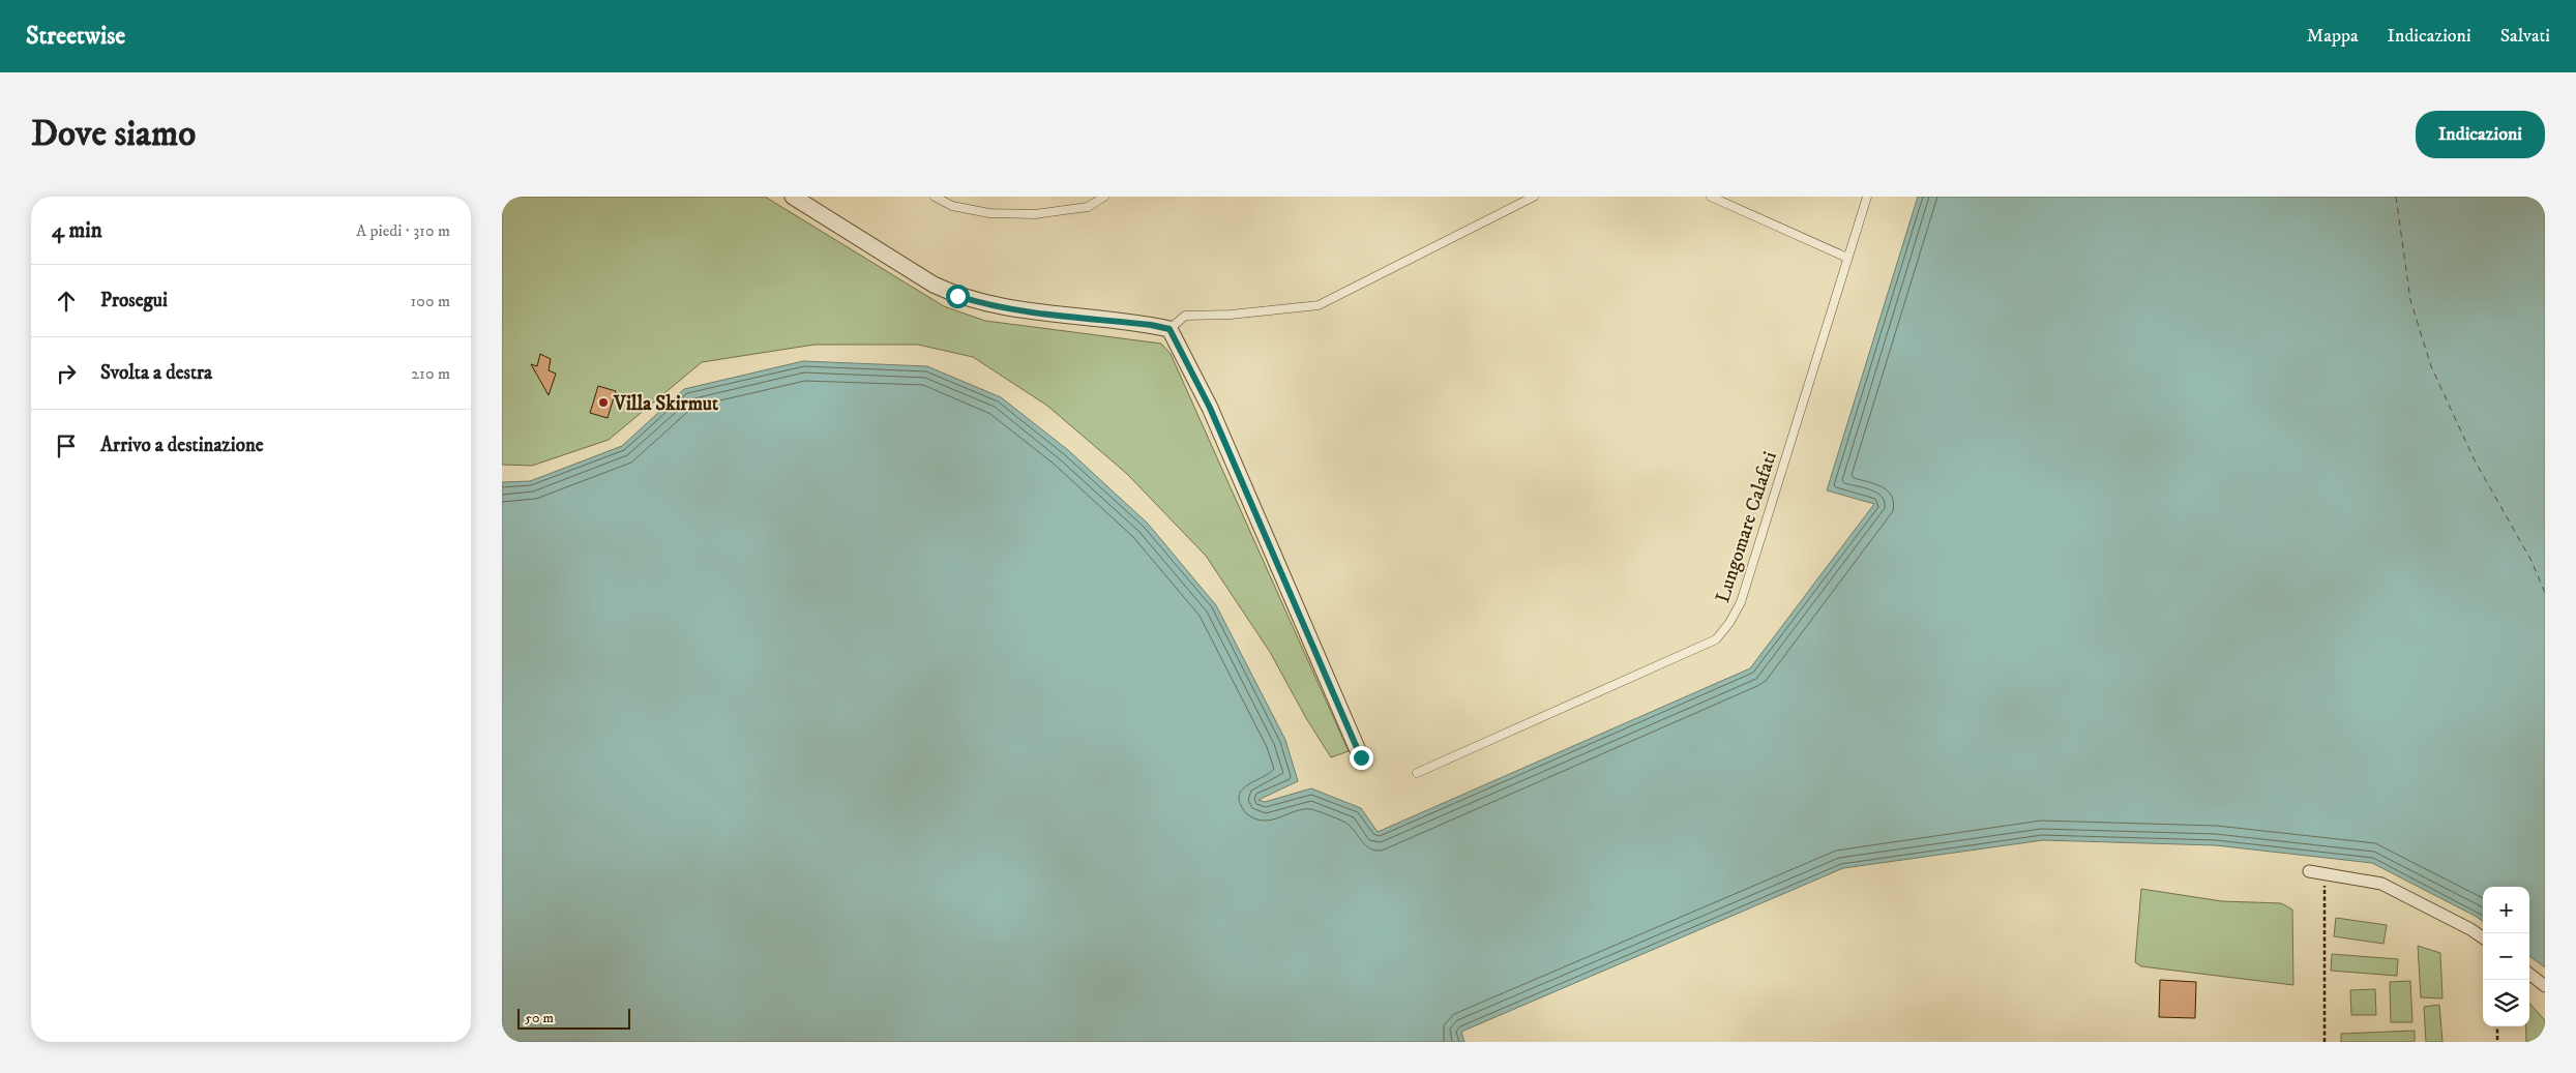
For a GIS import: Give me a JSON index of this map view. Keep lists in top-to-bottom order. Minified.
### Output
{"streets":{"lane":["Lungomare Calafati"]},"places":["Villa Skirmut"],"scale_bar":"50 m","page":{"header":"Streetwise","nav":["Mappa","Indicazioni","Salvati"],"buttons":"Indicazioni","title":"Dove siamo","heading":["4 min","A piedi · 310 m"],"list":[["Prosegui","100 m"],["Svolta a destra","210 m"],"Arrivo a destinazione"],"map_buttons":["+","−"],"scale":"50 m"}}
